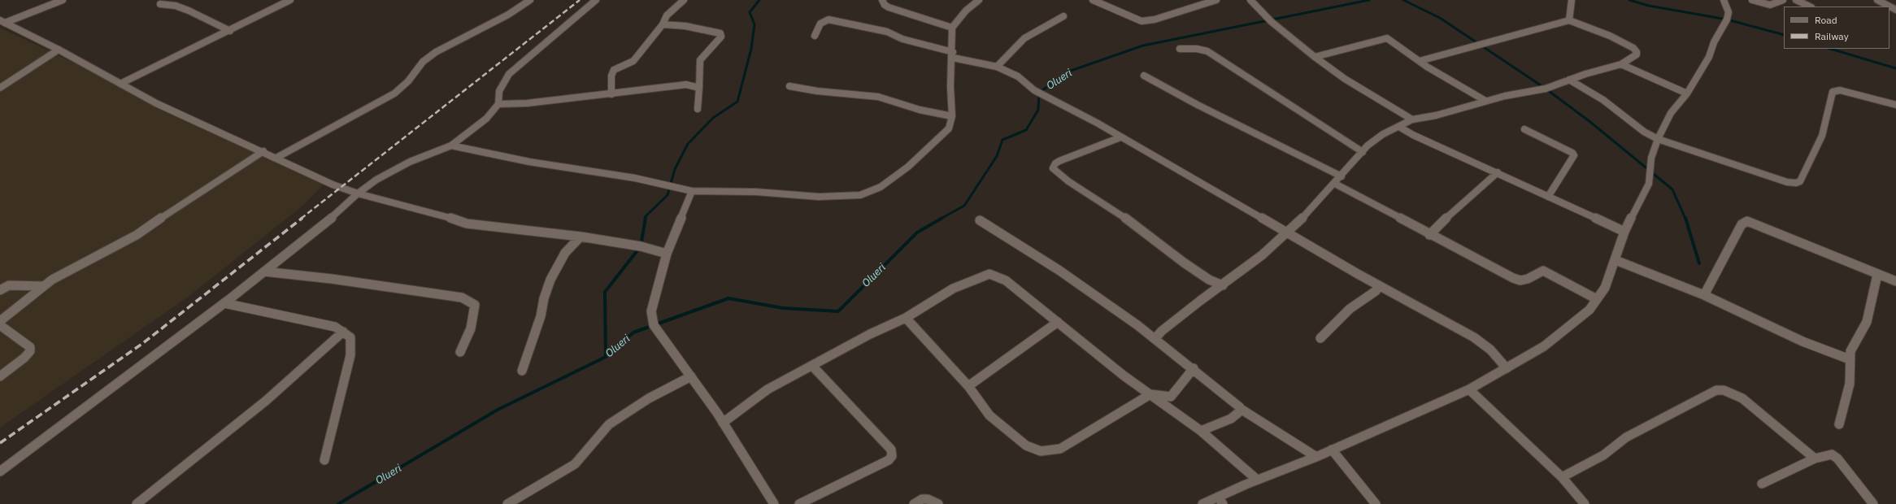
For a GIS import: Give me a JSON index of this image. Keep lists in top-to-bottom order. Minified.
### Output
{"water":["Olueri"],"legend":["Road","Railway"]}
